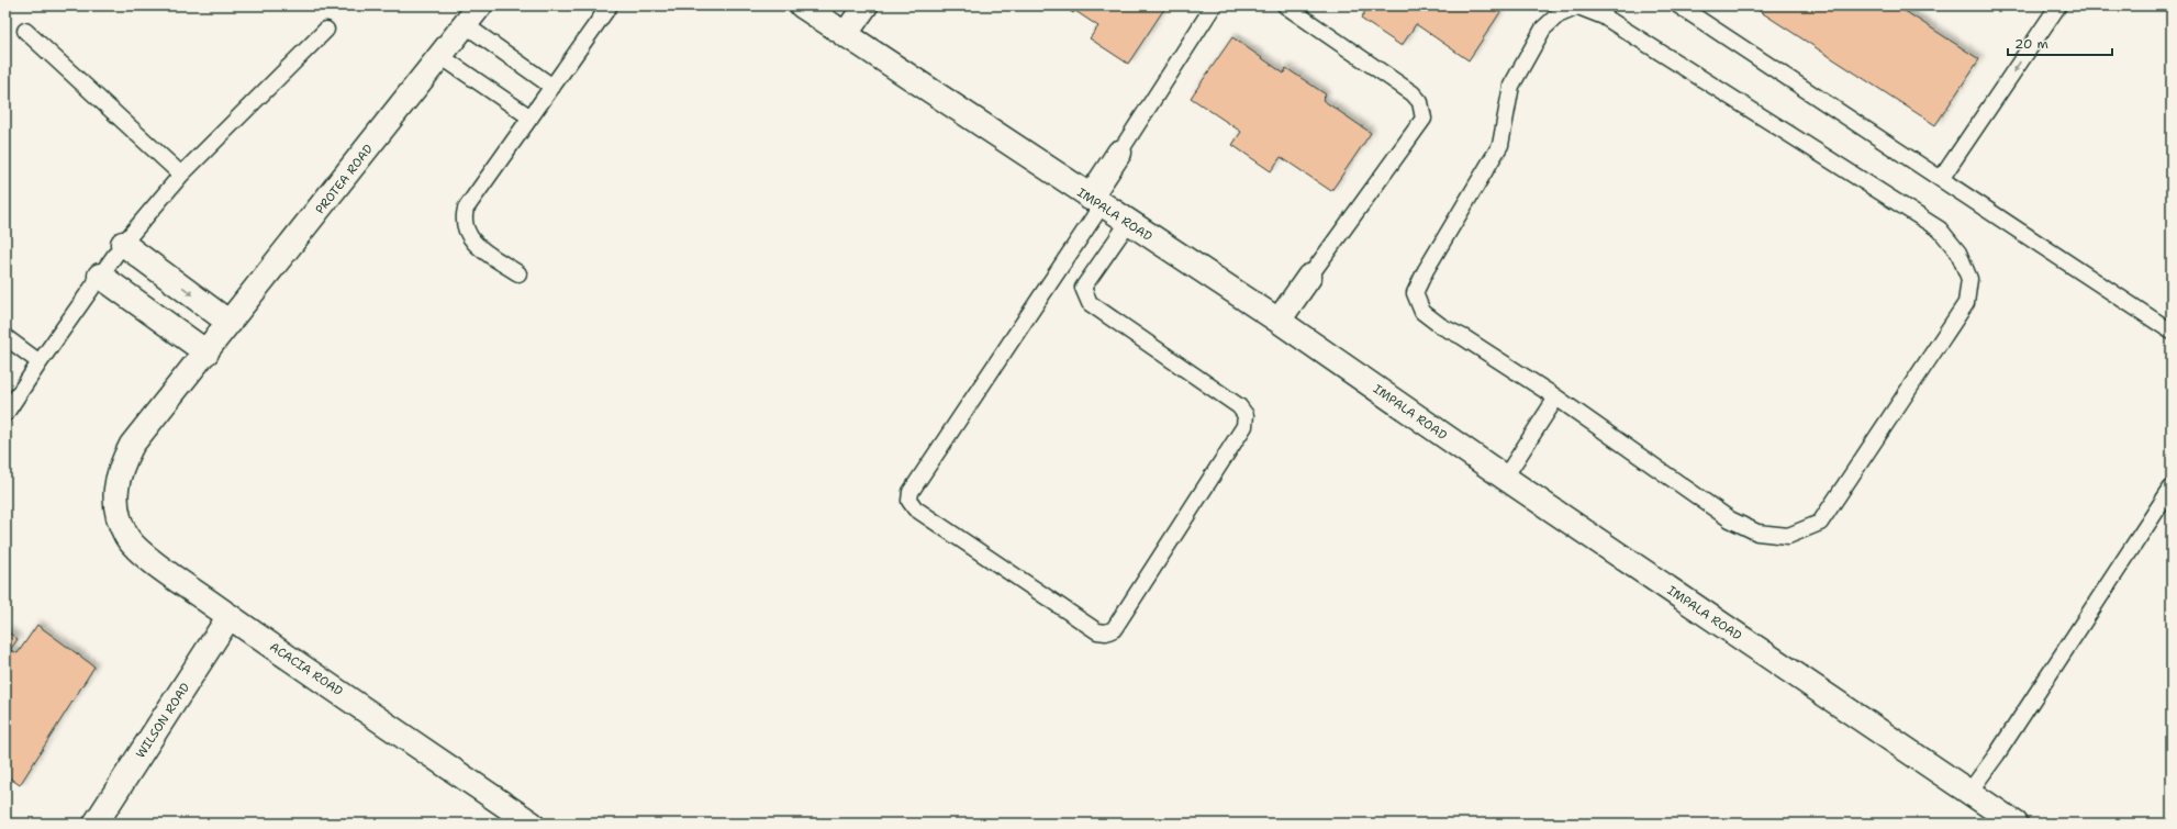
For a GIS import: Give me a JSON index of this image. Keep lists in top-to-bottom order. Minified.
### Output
{"streets":{"street":["PROTEA ROAD","IMPALA ROAD","ACACIA ROAD","WILSON ROAD"]},"crossings":[["PROTEA ROAD","ACACIA ROAD"],["ACACIA ROAD","WILSON ROAD"]],"scale_bar":"20 m"}
